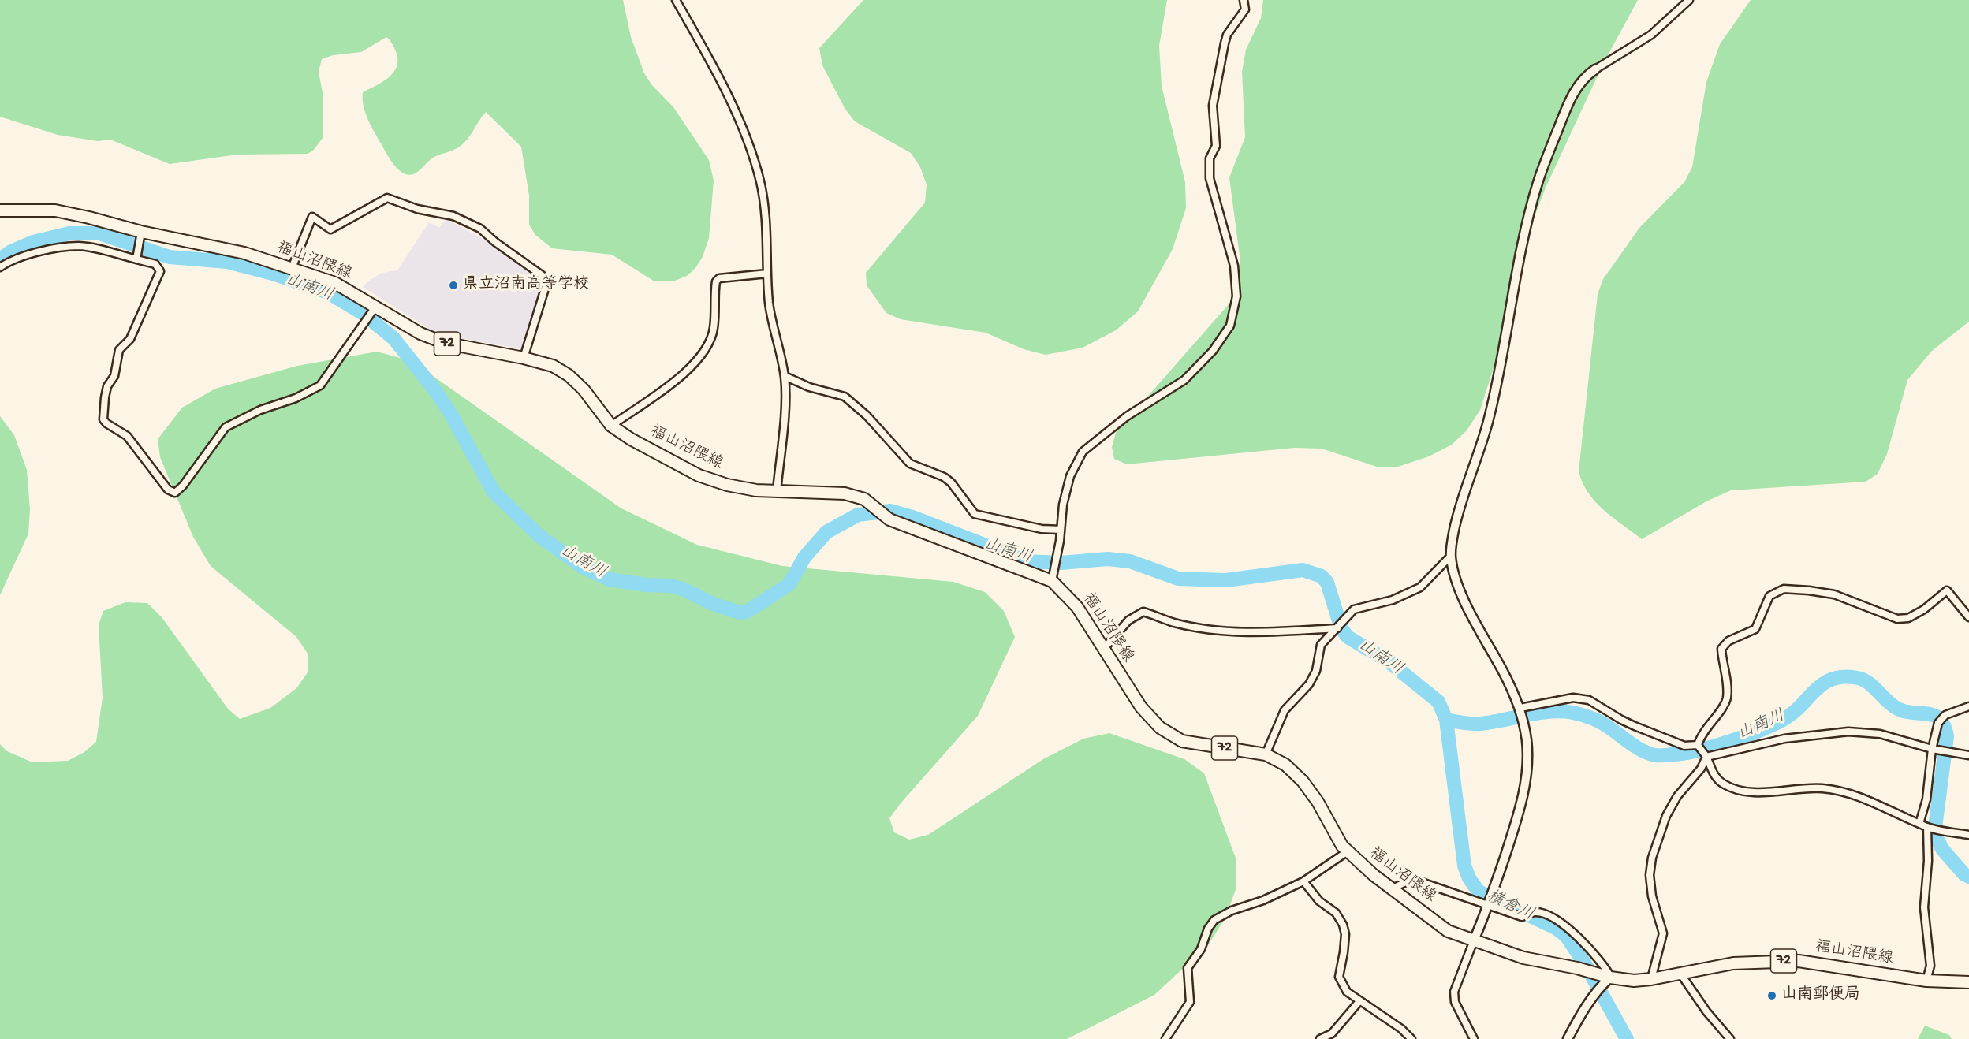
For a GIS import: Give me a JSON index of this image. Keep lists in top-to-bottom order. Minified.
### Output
{"streets":{"main road":["福山沼隈線","72"]},"water":["山南川","横倉川"],"places":["県立沼南高等学校","山南郵便局"]}
